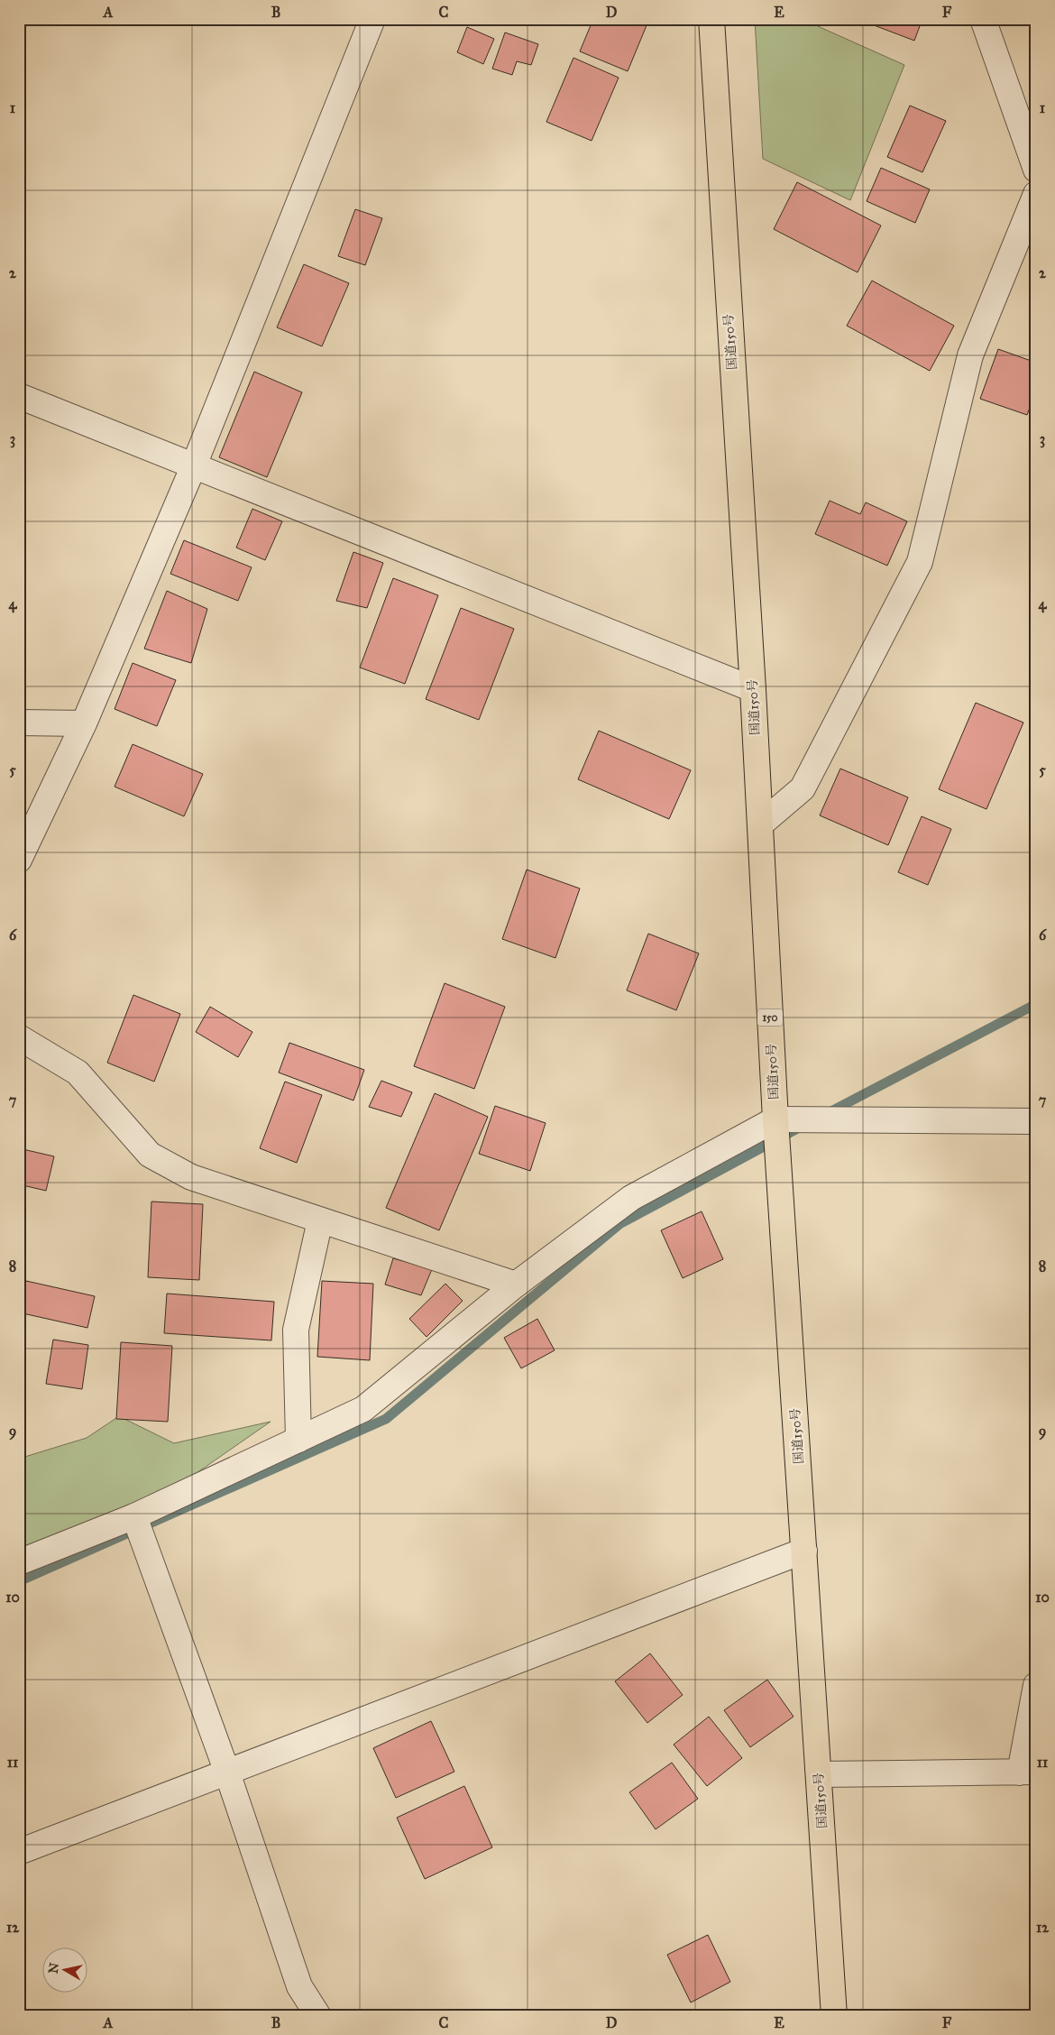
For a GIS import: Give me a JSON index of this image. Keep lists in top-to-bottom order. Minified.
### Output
{"streets":{"highway":["国道150号","150"]},"north":"left","grid":{"columns":["A","B","C","D","E","F"],"rows":["1","2","3","4","5","6","7","8","9","10","11","12"]}}
